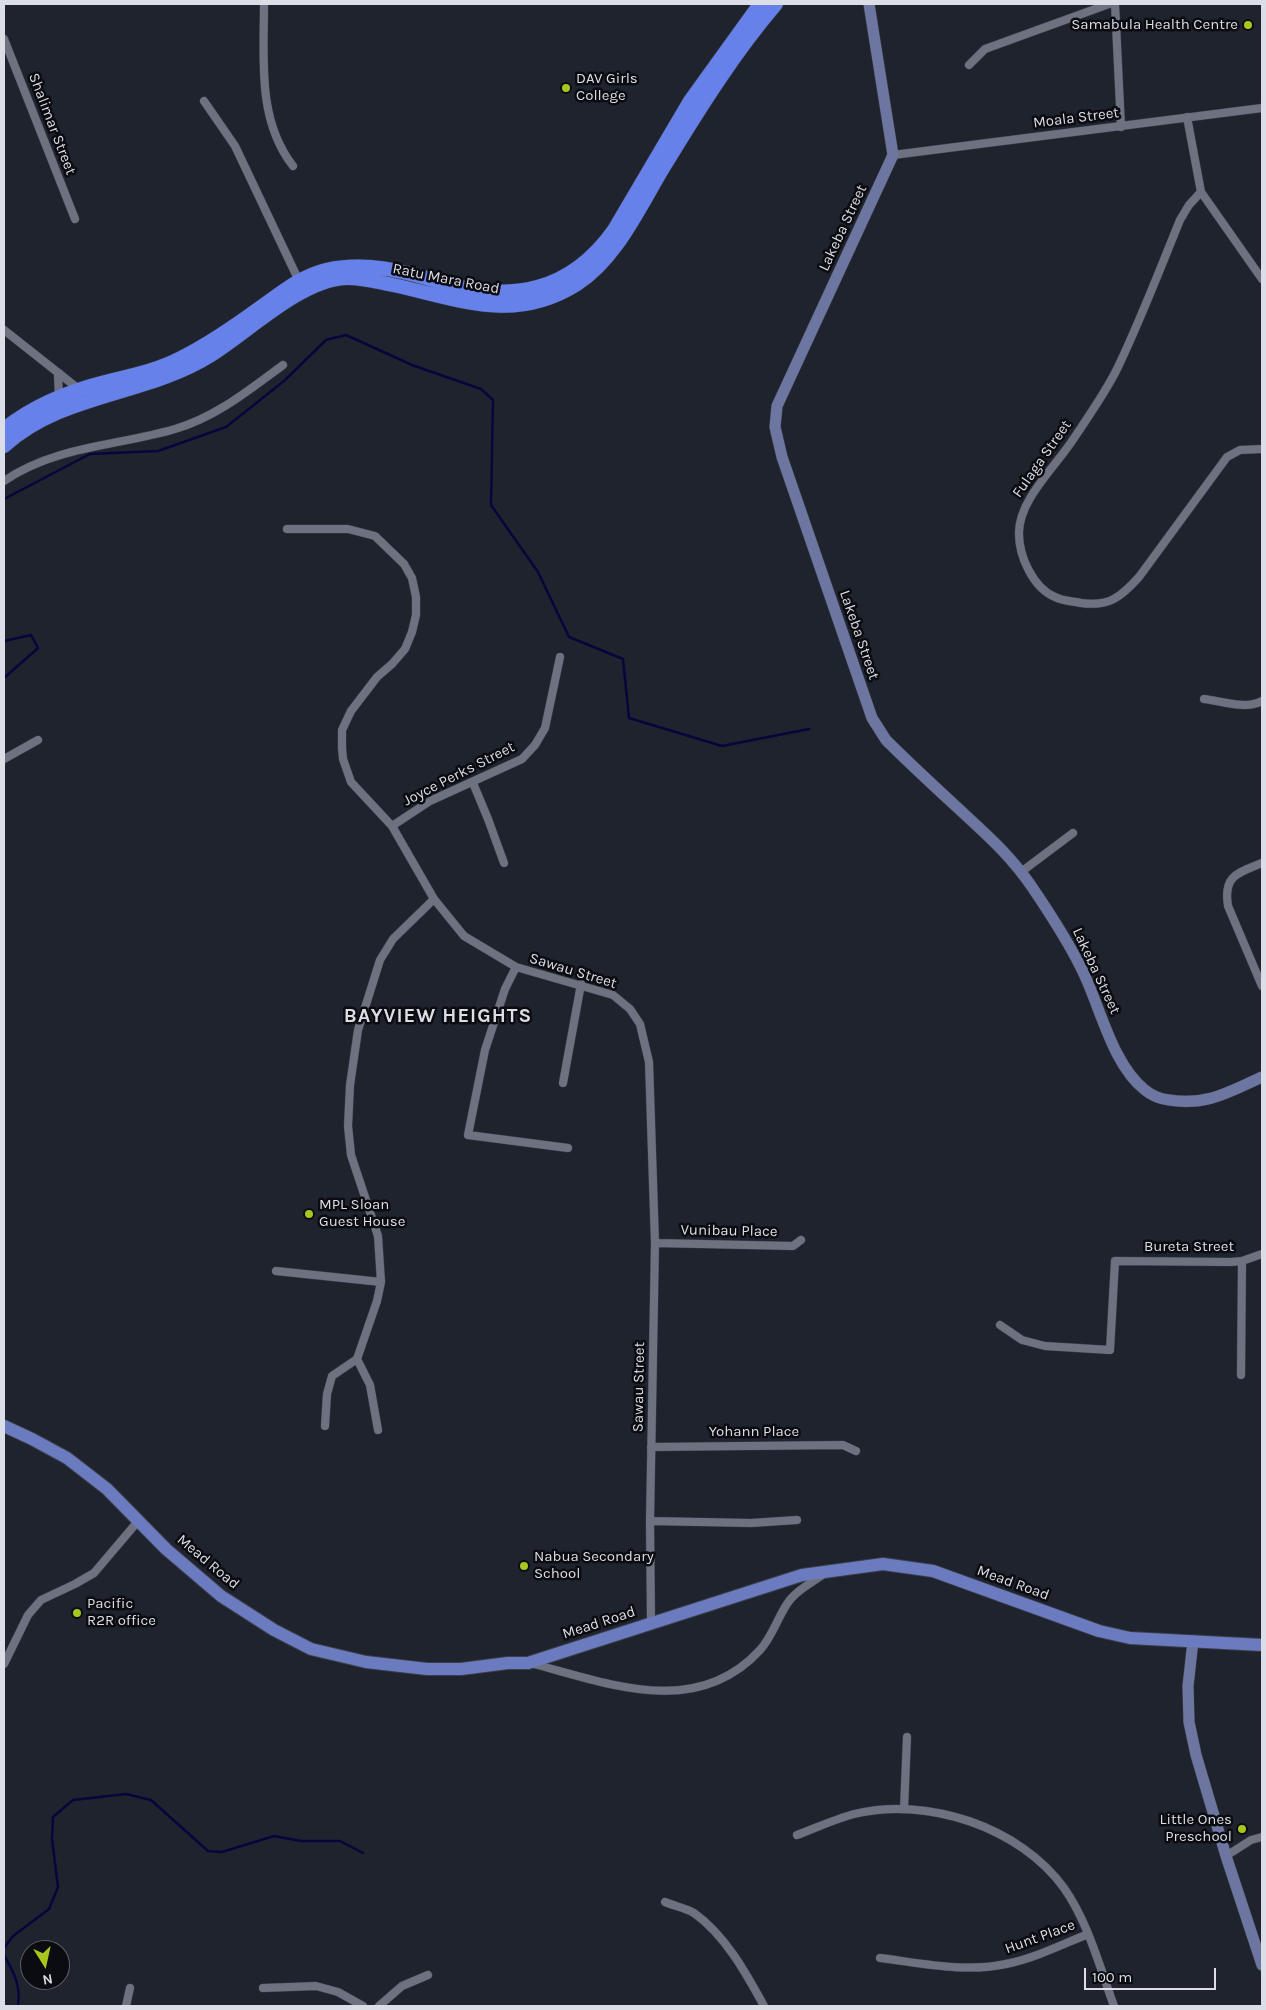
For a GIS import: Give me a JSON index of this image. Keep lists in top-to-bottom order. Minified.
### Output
{"streets":{"highway":["Ratu Mara Road"],"main road":["Lakeba Street","Mead Road"],"street":["Moala Street","Shalimar Street","Fulaga Street","Joyce Perks Street","Sawau Street","Vunibau Place","Bureta Street","Yohann Place","Hunt Place"]},"crossings":[["Moala Street","Lakeba Street"],["Joyce Perks Street","Sawau Street"],["Sawau Street","Vunibau Place"],["Sawau Street","Yohann Place"],["Sawau Street","Mead Road"]],"districts":["BAYVIEW HEIGHTS"],"places":["Samabula Health Centre","DAV Girls College","MPL Sloan Guest House","Nabua Secondary School","Pacific R2R office","Little Ones Preschool"],"scale_bar":"100 m","north":"bottom"}
